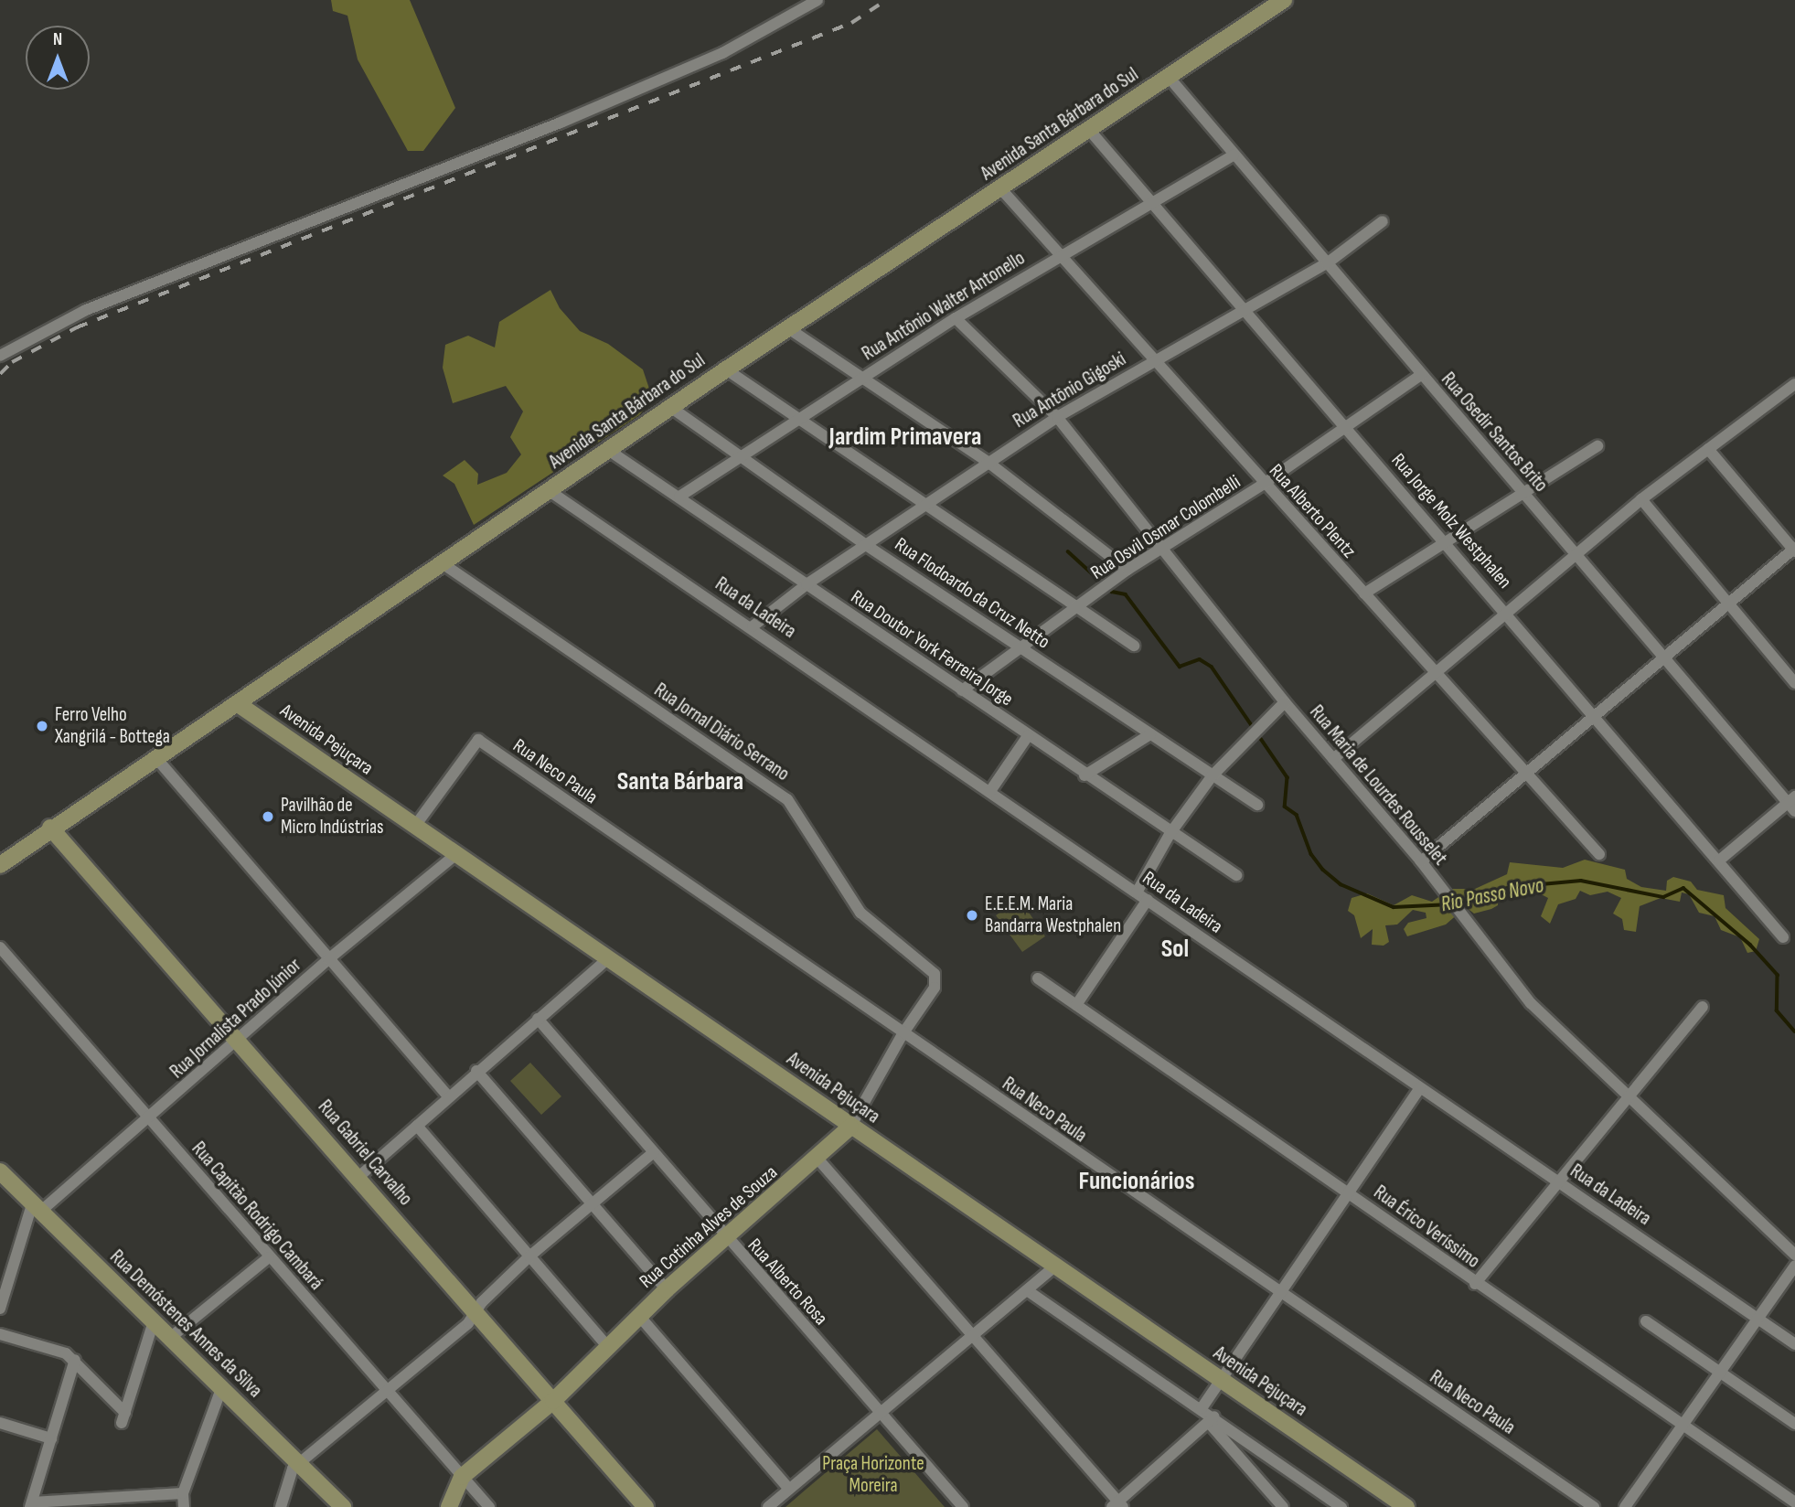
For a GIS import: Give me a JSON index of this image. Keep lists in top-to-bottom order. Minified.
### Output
{"streets":{"street":["Avenida Santa Bárbara do Sul","Rua Antônio Walter Antonello","Rua Antônio Gigoski","Rua Osedir Santos Brito","Rua Alberto Plentz","Rua Jorge Molz Westphalen","Rua Osvil Osmar Colombelli","Rua Flodoardo da Cruz Netto","Rua da Ladeira","Rua Doutor York Ferreira Jorge","Rua Jornal Diário Serrano","Avenida Pejuçara","Rua Neco Paula","Rua Maria de Lourdes Rousselet","Rua Jornalista Prado Júnior","Rua Gabriel Carvalho","Rua Capitão Rodrigo Cambará","Rua Cotinha Alves de Souza","Rua Érico Veríssimo","Rua Alberto Rosa","Rua Demóstenes Annes da Silva"]},"crossings":[["Avenida Santa Bárbara do Sul","Rua Osedir Santos Brito"],["Avenida Santa Bárbara do Sul","Rua Alberto Plentz"],["Avenida Santa Bárbara do Sul","Rua Jorge Molz Westphalen"],["Avenida Santa Bárbara do Sul","Rua Flodoardo da Cruz Netto"],["Avenida Santa Bárbara do Sul","Rua da Ladeira"],["Avenida Santa Bárbara do Sul","Rua Doutor York Ferreira Jorge"],["Avenida Santa Bárbara do Sul","Rua Jornal Diário Serrano"],["Avenida Santa Bárbara do Sul","Avenida Pejuçara"],["Avenida Santa Bárbara do Sul","Rua Gabriel Carvalho"],["Rua Antônio Walter Antonello","Rua Osedir Santos Brito"],["Rua Antônio Walter Antonello","Rua Alberto Plentz"],["Rua Antônio Walter Antonello","Rua Jorge Molz Westphalen"],["Rua Antônio Walter Antonello","Rua Flodoardo da Cruz Netto"],["Rua Antônio Walter Antonello","Rua Doutor York Ferreira Jorge"],["Rua Antônio Walter Antonello","Rua Maria de Lourdes Rousselet"],["Rua Antônio Gigoski","Rua Osedir Santos Brito"],["Rua Antônio Gigoski","Rua Alberto Plentz"],["Rua Antônio Gigoski","Rua Jorge Molz Westphalen"],["Rua Antônio Gigoski","Rua Flodoardo da Cruz Netto"],["Rua Antônio Gigoski","Rua da Ladeira"],["Rua Antônio Gigoski","Rua Doutor York Ferreira Jorge"],["Rua Antônio Gigoski","Rua Maria de Lourdes Rousselet"],["Rua Osedir Santos Brito","Rua Osvil Osmar Colombelli"],["Rua Alberto Plentz","Rua Osvil Osmar Colombelli"],["Rua Jorge Molz Westphalen","Rua Osvil Osmar Colombelli"],["Rua Osvil Osmar Colombelli","Rua Flodoardo da Cruz Netto"],["Rua Osvil Osmar Colombelli","Rua Doutor York Ferreira Jorge"],["Rua Osvil Osmar Colombelli","Rua Maria de Lourdes Rousselet"],["Rua Jornal Diário Serrano","Rua Cotinha Alves de Souza"],["Avenida Pejuçara","Rua Neco Paula"],["Avenida Pejuçara","Rua Jornalista Prado Júnior"],["Avenida Pejuçara","Rua Cotinha Alves de Souza"],["Rua Neco Paula","Rua Cotinha Alves de Souza"],["Rua Jornalista Prado Júnior","Rua Gabriel Carvalho"],["Rua Jornalista Prado Júnior","Rua Capitão Rodrigo Cambará"],["Rua Jornalista Prado Júnior","Rua Demóstenes Annes da Silva"],["Rua Gabriel Carvalho","Rua Cotinha Alves de Souza"],["Rua Capitão Rodrigo Cambará","Rua Cotinha Alves de Souza"],["Rua Cotinha Alves de Souza","Rua Alberto Rosa"]],"districts":["Jardim Primavera","Santa Bárbara","Sol","Funcionários"],"water":["Rio Passo Novo"],"parks":["Praça Horizonte Moreira"],"places":["Ferro Velho Xangrilá - Bottega","Pavilhão de Micro Indústrias","E.E.E.M. Maria Bandarra Westphalen"],"north":"top"}
